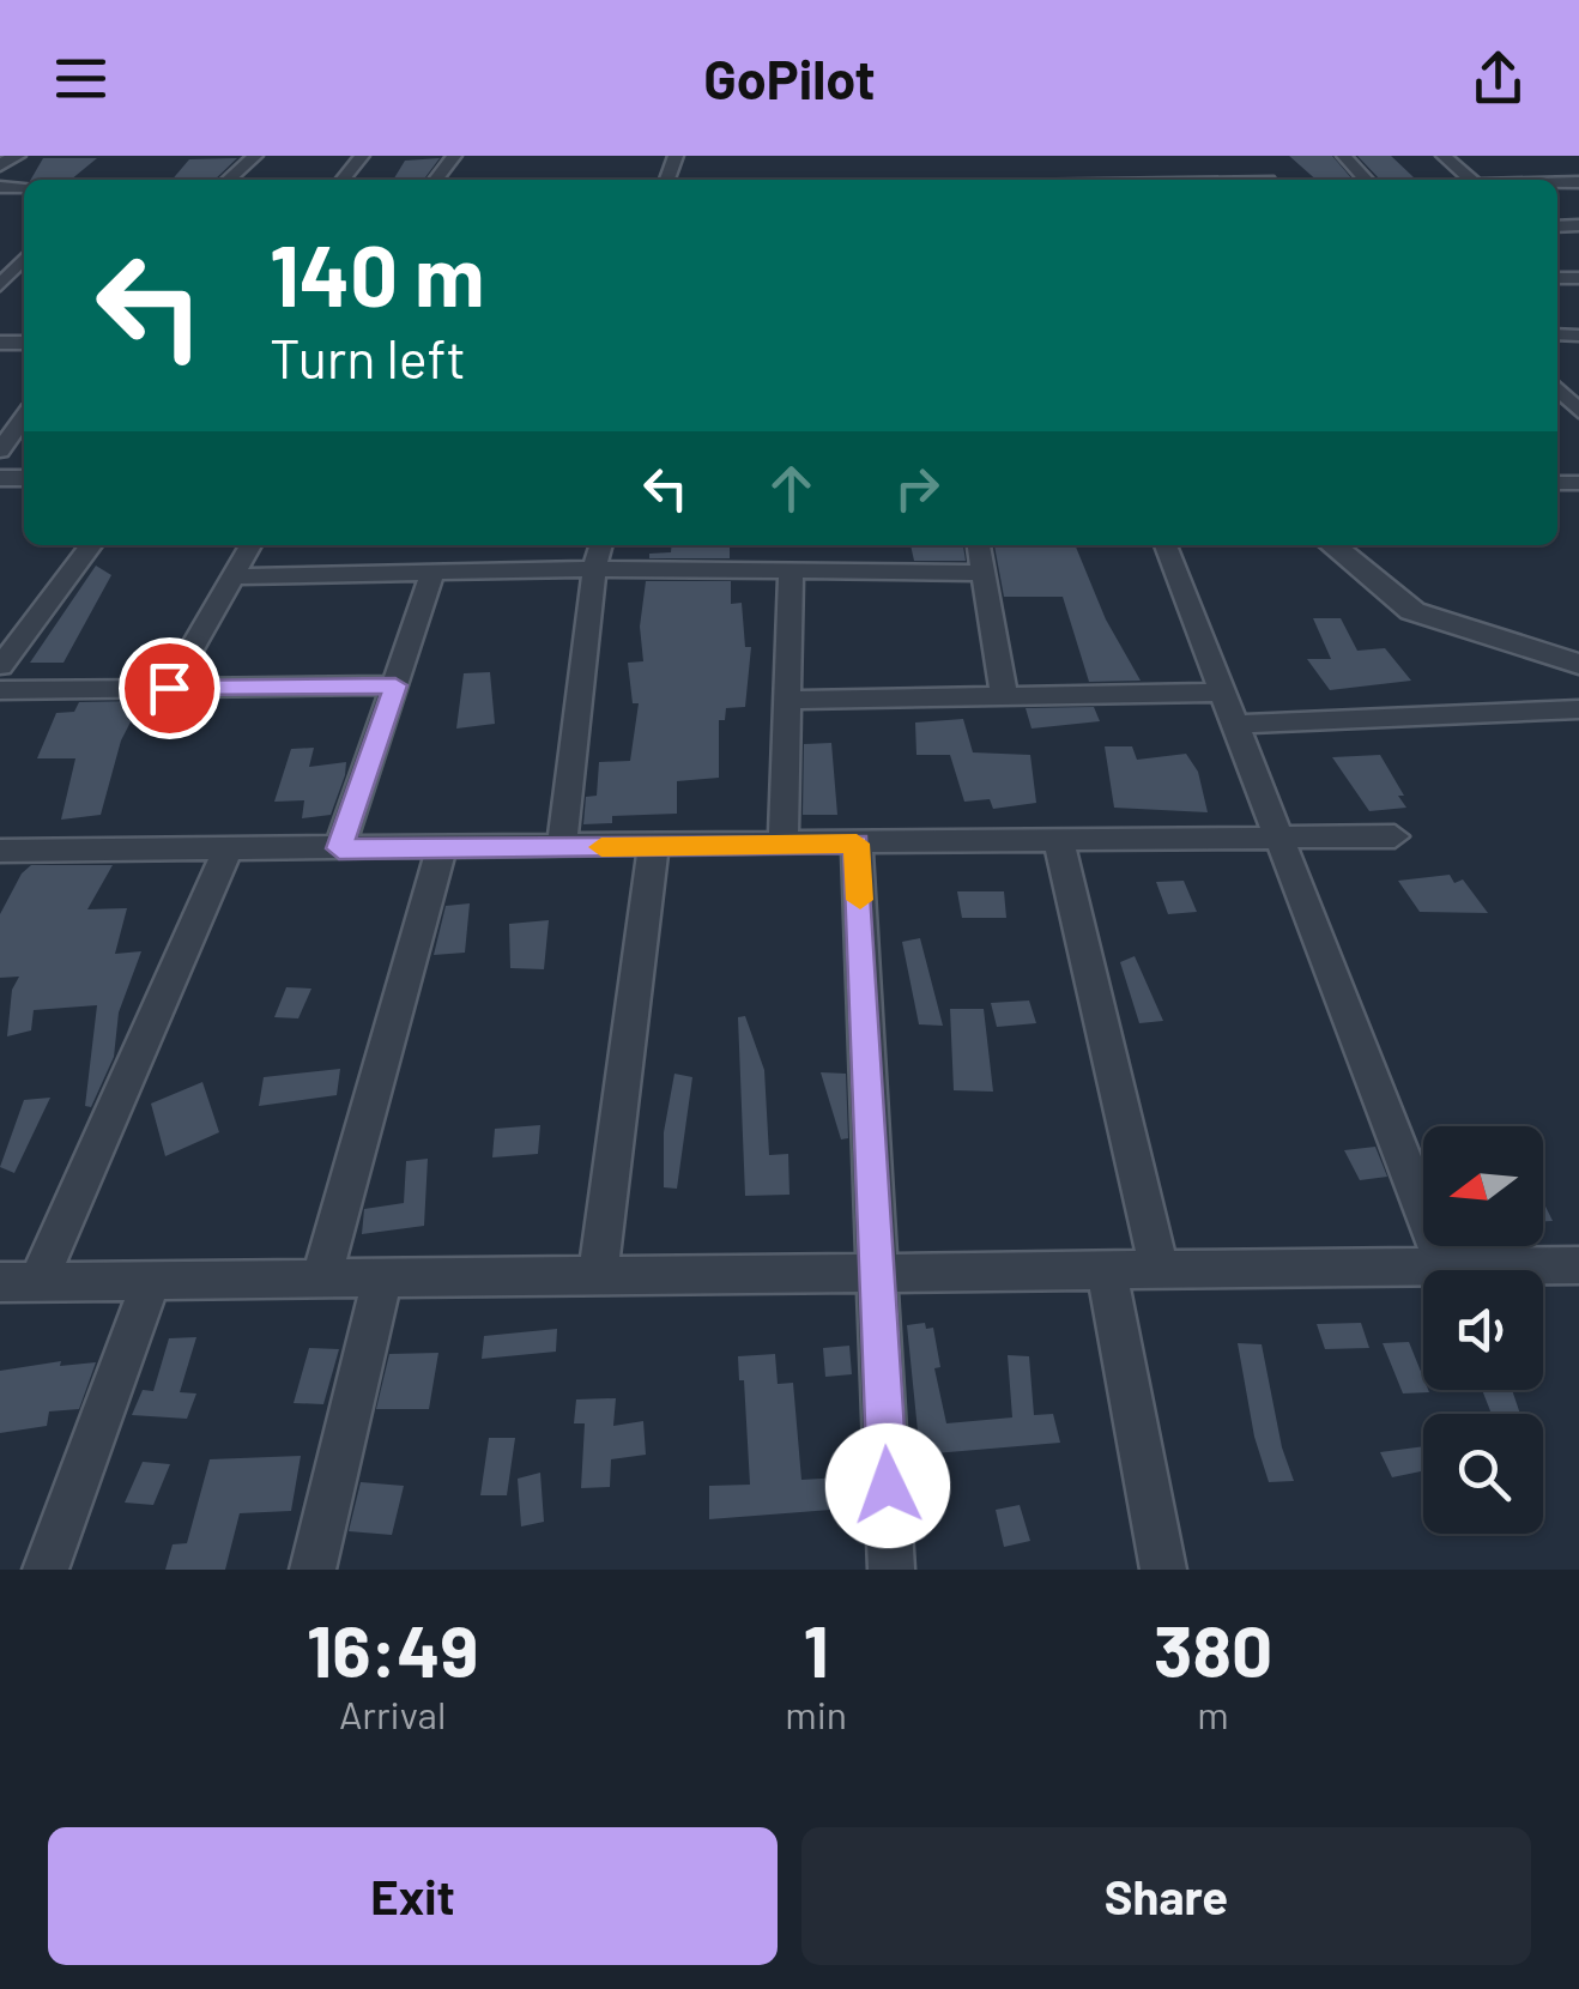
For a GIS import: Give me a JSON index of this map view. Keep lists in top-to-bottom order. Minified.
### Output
{"north":"left","page":{"header":"GoPilot","turn":["140 m","Turn left"],"eta":["16:49","Arrival","1","min","380","m"],"buttons":["Exit","Share"]}}
